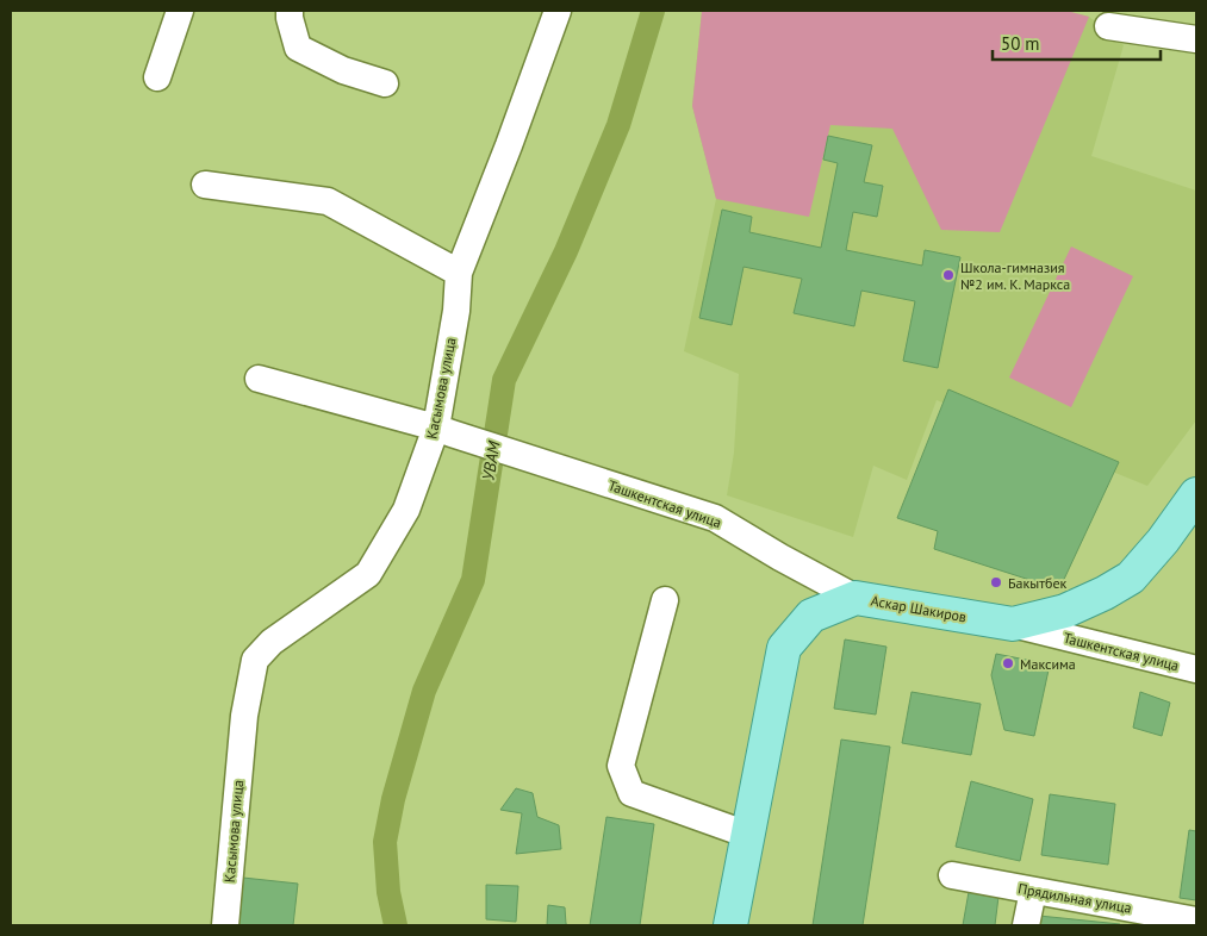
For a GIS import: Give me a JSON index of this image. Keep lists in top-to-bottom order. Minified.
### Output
{"streets":{"main road":["Аскар Шакиров"],"street":["Касымова улица","Ташкентская улица","Прядильная улица"]},"crossings":[["Касымова улица","Ташкентская улица"],["Ташкентская улица","Аскар Шакиров"]],"water":["УВАМ"],"places":["Школа-гимназия №2 им. К. Маркса","Бакытбек","Максима"],"scale_bar":"50 m"}
